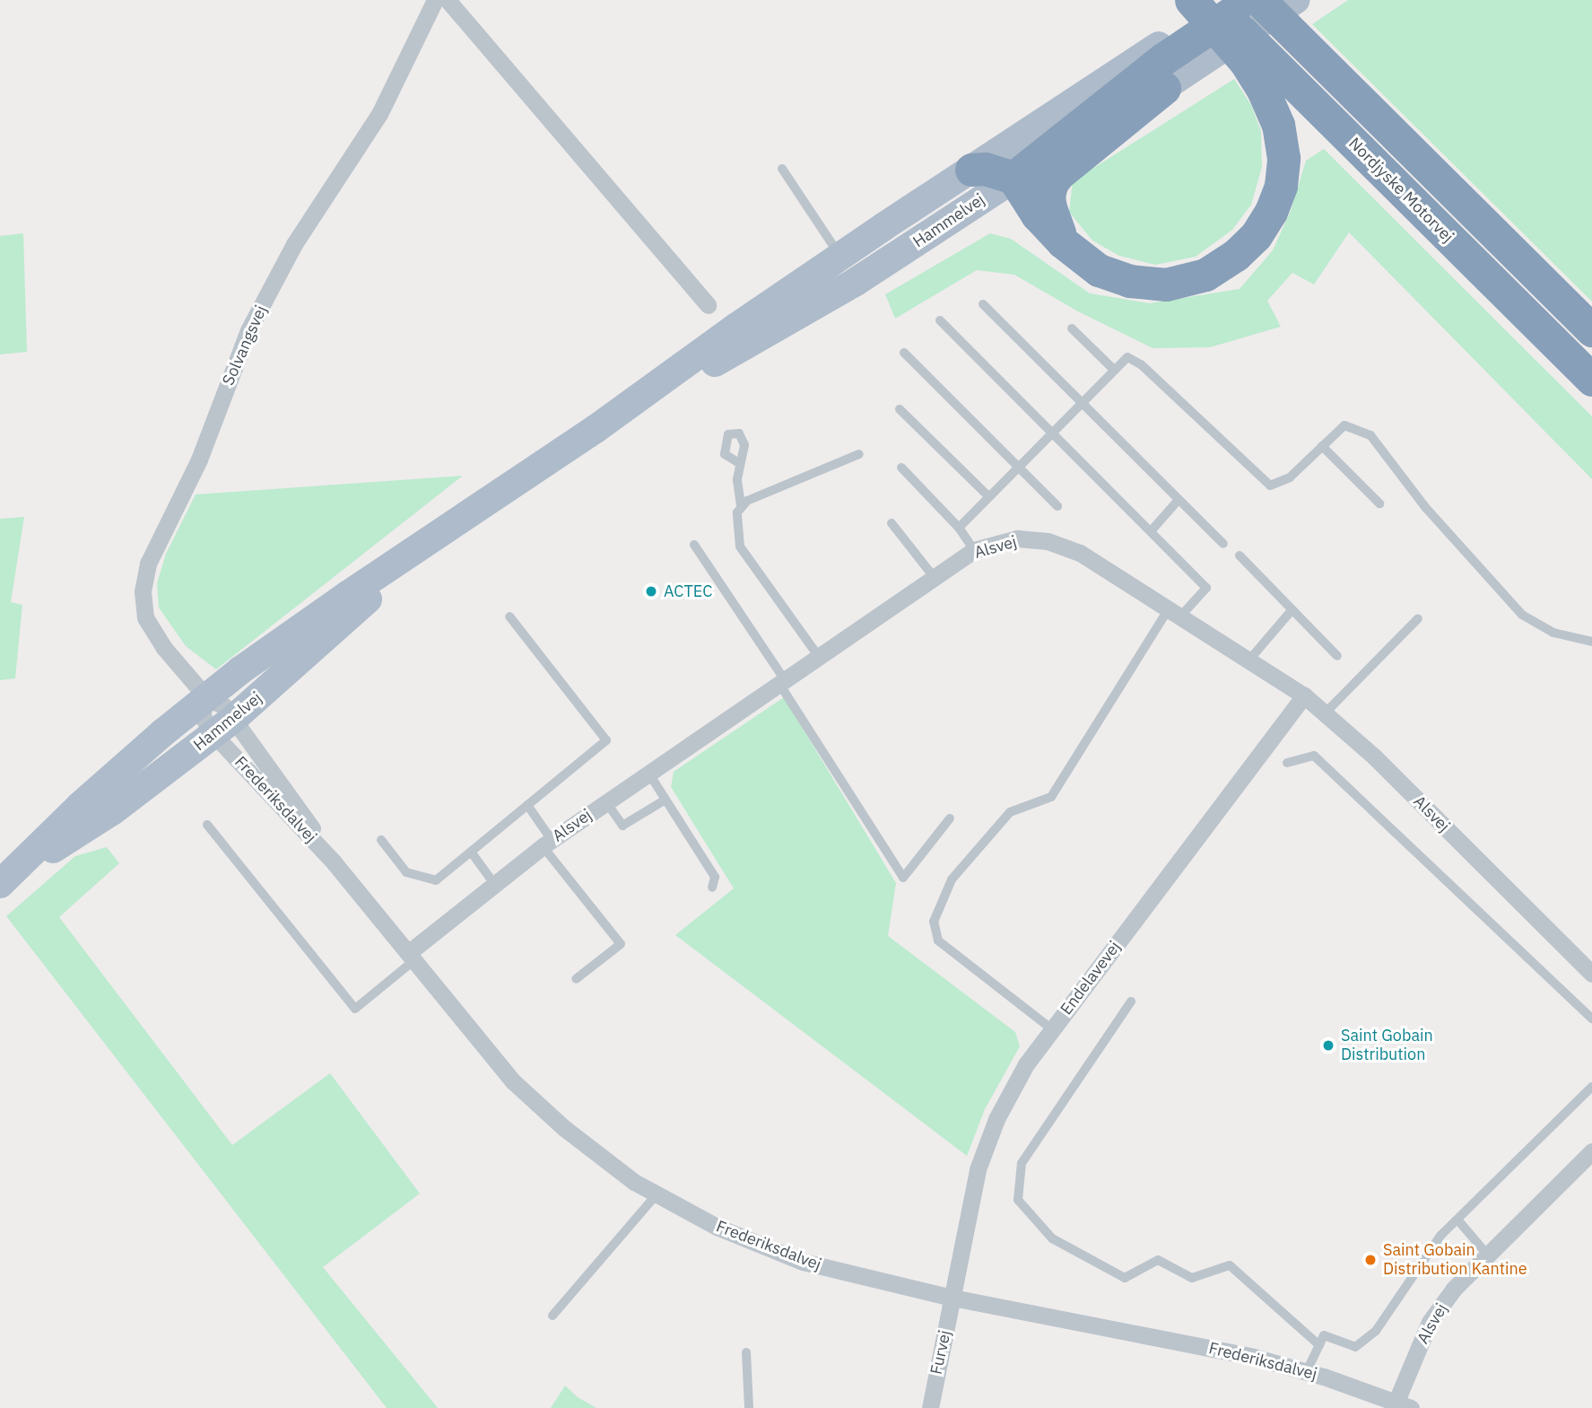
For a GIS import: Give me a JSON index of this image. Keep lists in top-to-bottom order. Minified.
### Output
{"streets":{"highway":["Nordjyske Motorvej"],"main road":["Hammelvej"],"street":["Solvangsvej","Alsvej","Frederiksdalvej","Endelavevej","Furvej"]},"crossings":[["Hammelvej","Solvangsvej"],["Hammelvej","Frederiksdalvej"],["Solvangsvej","Frederiksdalvej"],["Alsvej","Frederiksdalvej"],["Alsvej","Endelavevej"],["Frederiksdalvej","Endelavevej"],["Frederiksdalvej","Furvej"],["Endelavevej","Furvej"]],"places":["ACTEC","Saint Gobain Distribution","Saint Gobain Distribution Kantine"]}
